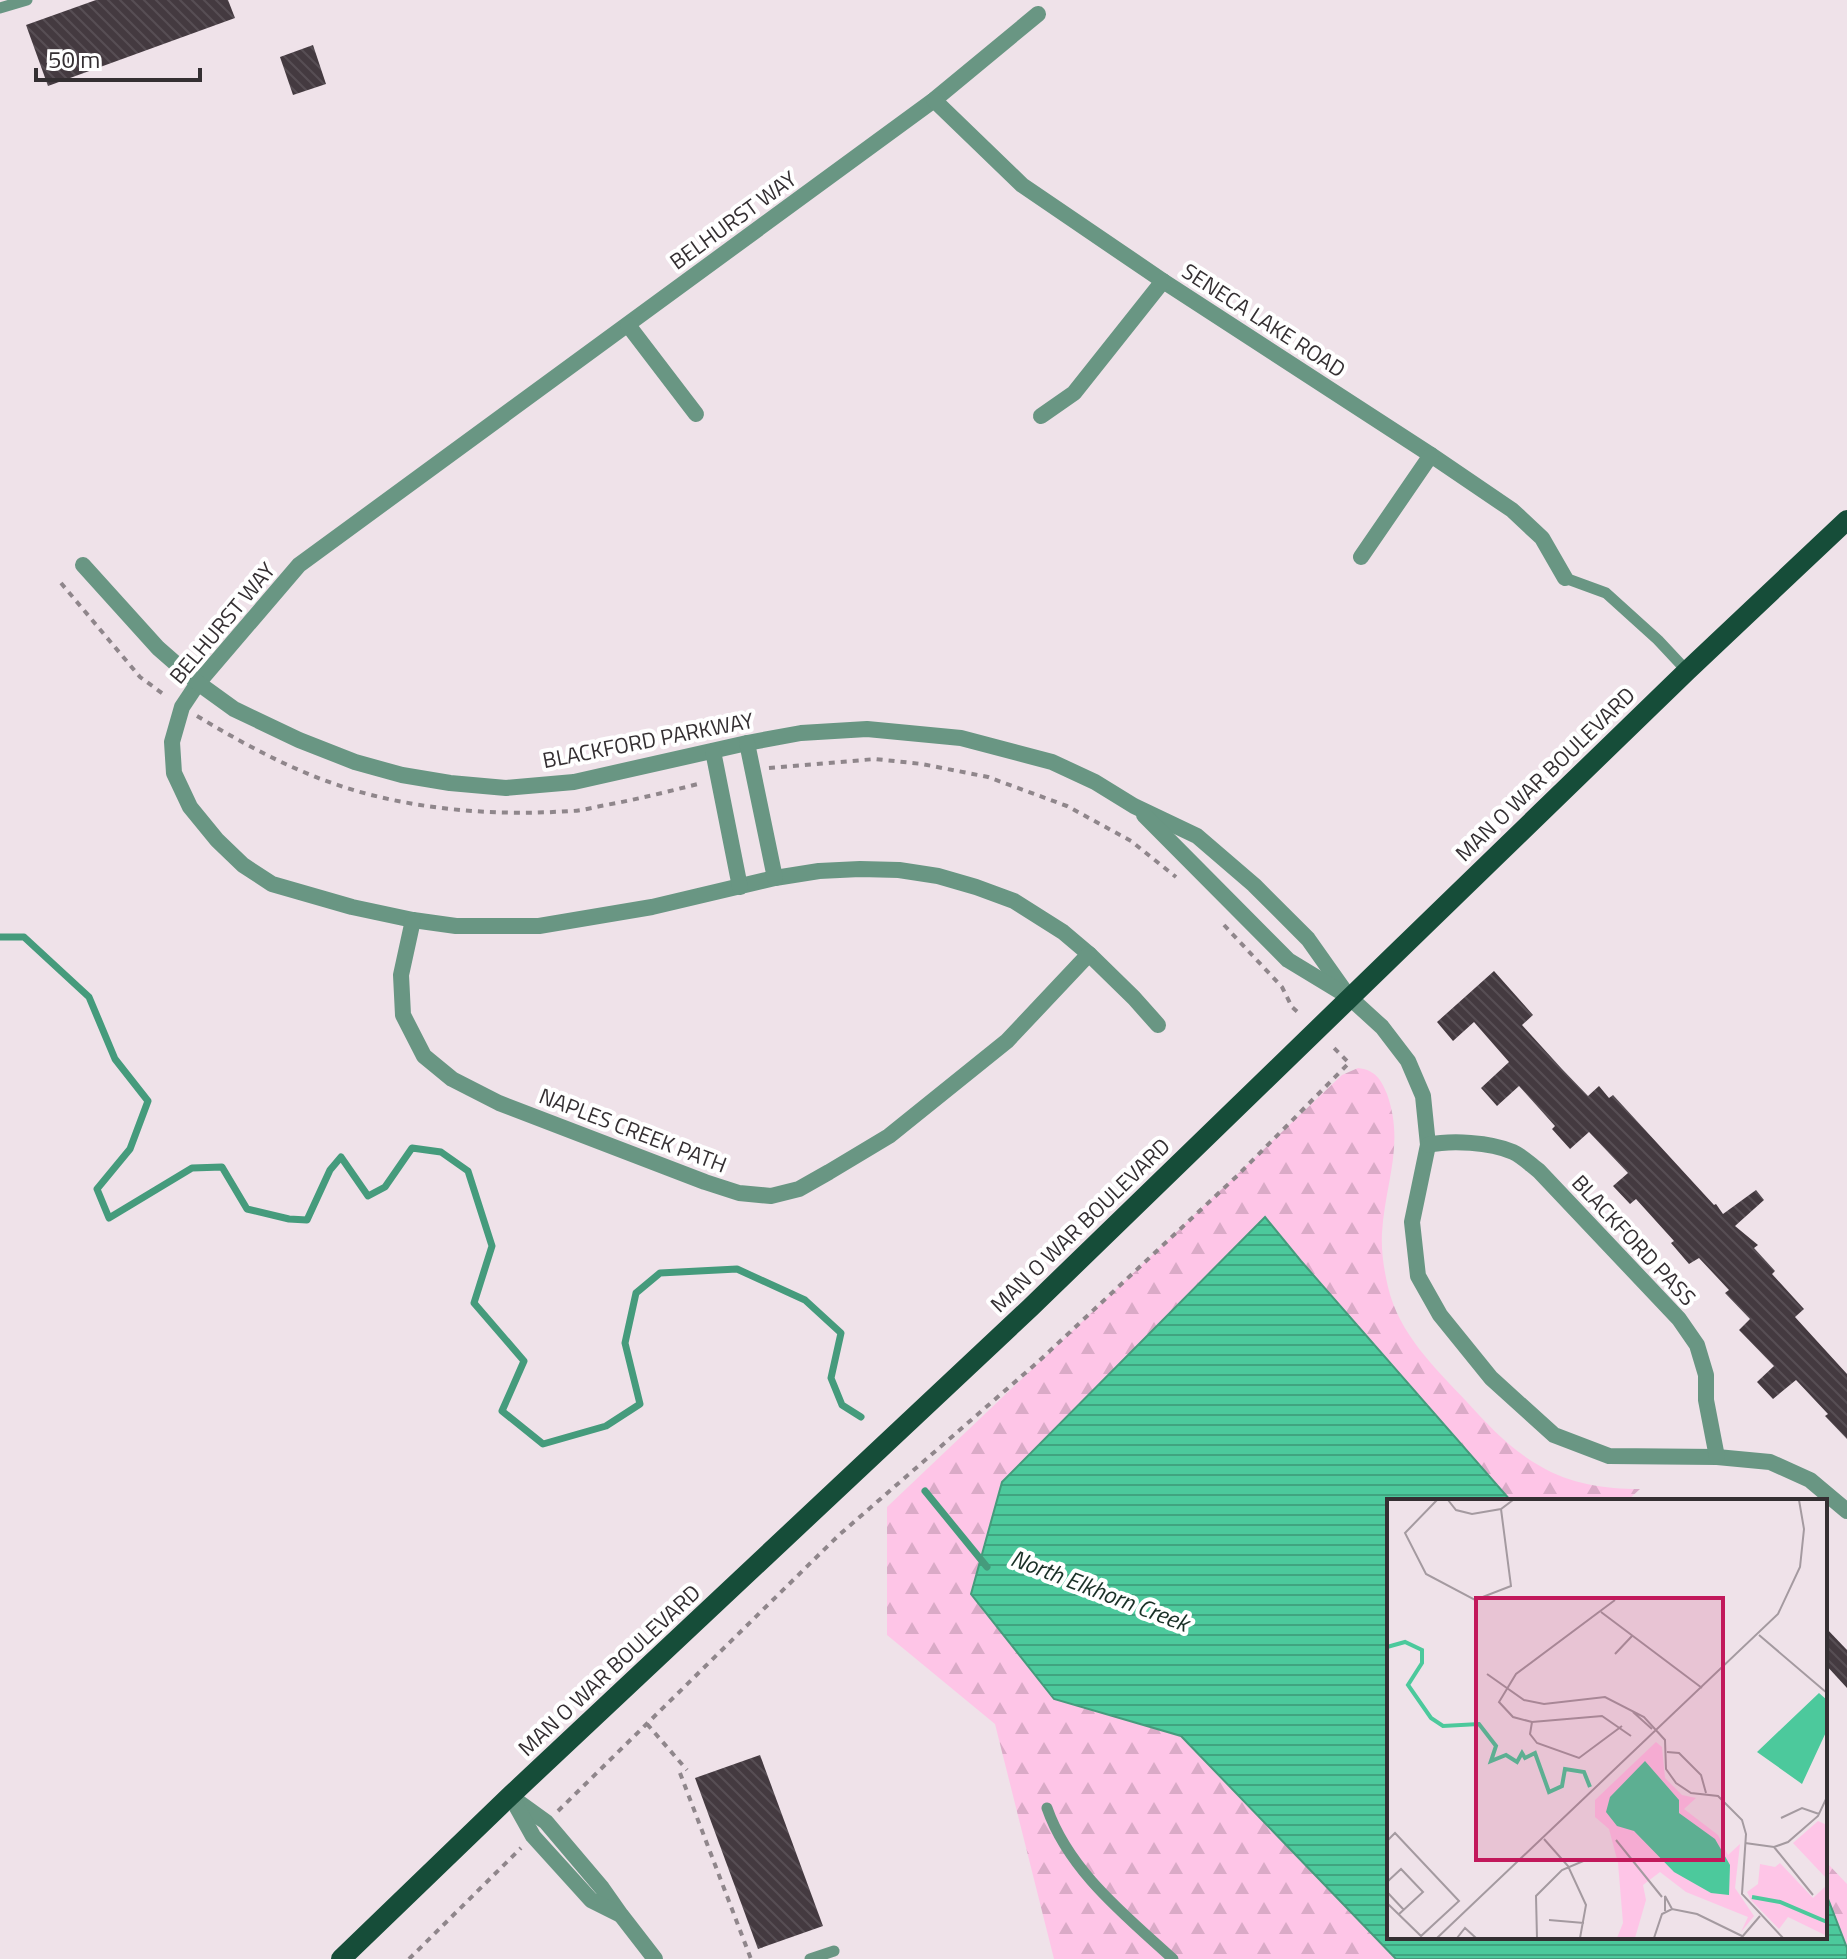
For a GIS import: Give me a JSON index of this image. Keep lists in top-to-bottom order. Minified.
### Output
{"streets":{"main road":["MAN O WAR BOULEVARD"],"street":["BELHURST WAY","SENECA LAKE ROAD","BLACKFORD PARKWAY","NAPLES CREEK PATH","BLACKFORD PASS"]},"crossings":[["BELHURST WAY","SENECA LAKE ROAD"],["BELHURST WAY","BLACKFORD PARKWAY"],["BELHURST WAY","NAPLES CREEK PATH"],["BLACKFORD PARKWAY","MAN O WAR BOULEVARD"],["BLACKFORD PARKWAY","BLACKFORD PASS"]],"water":["North Elkhorn Creek"],"scale_bar":"50 m"}
